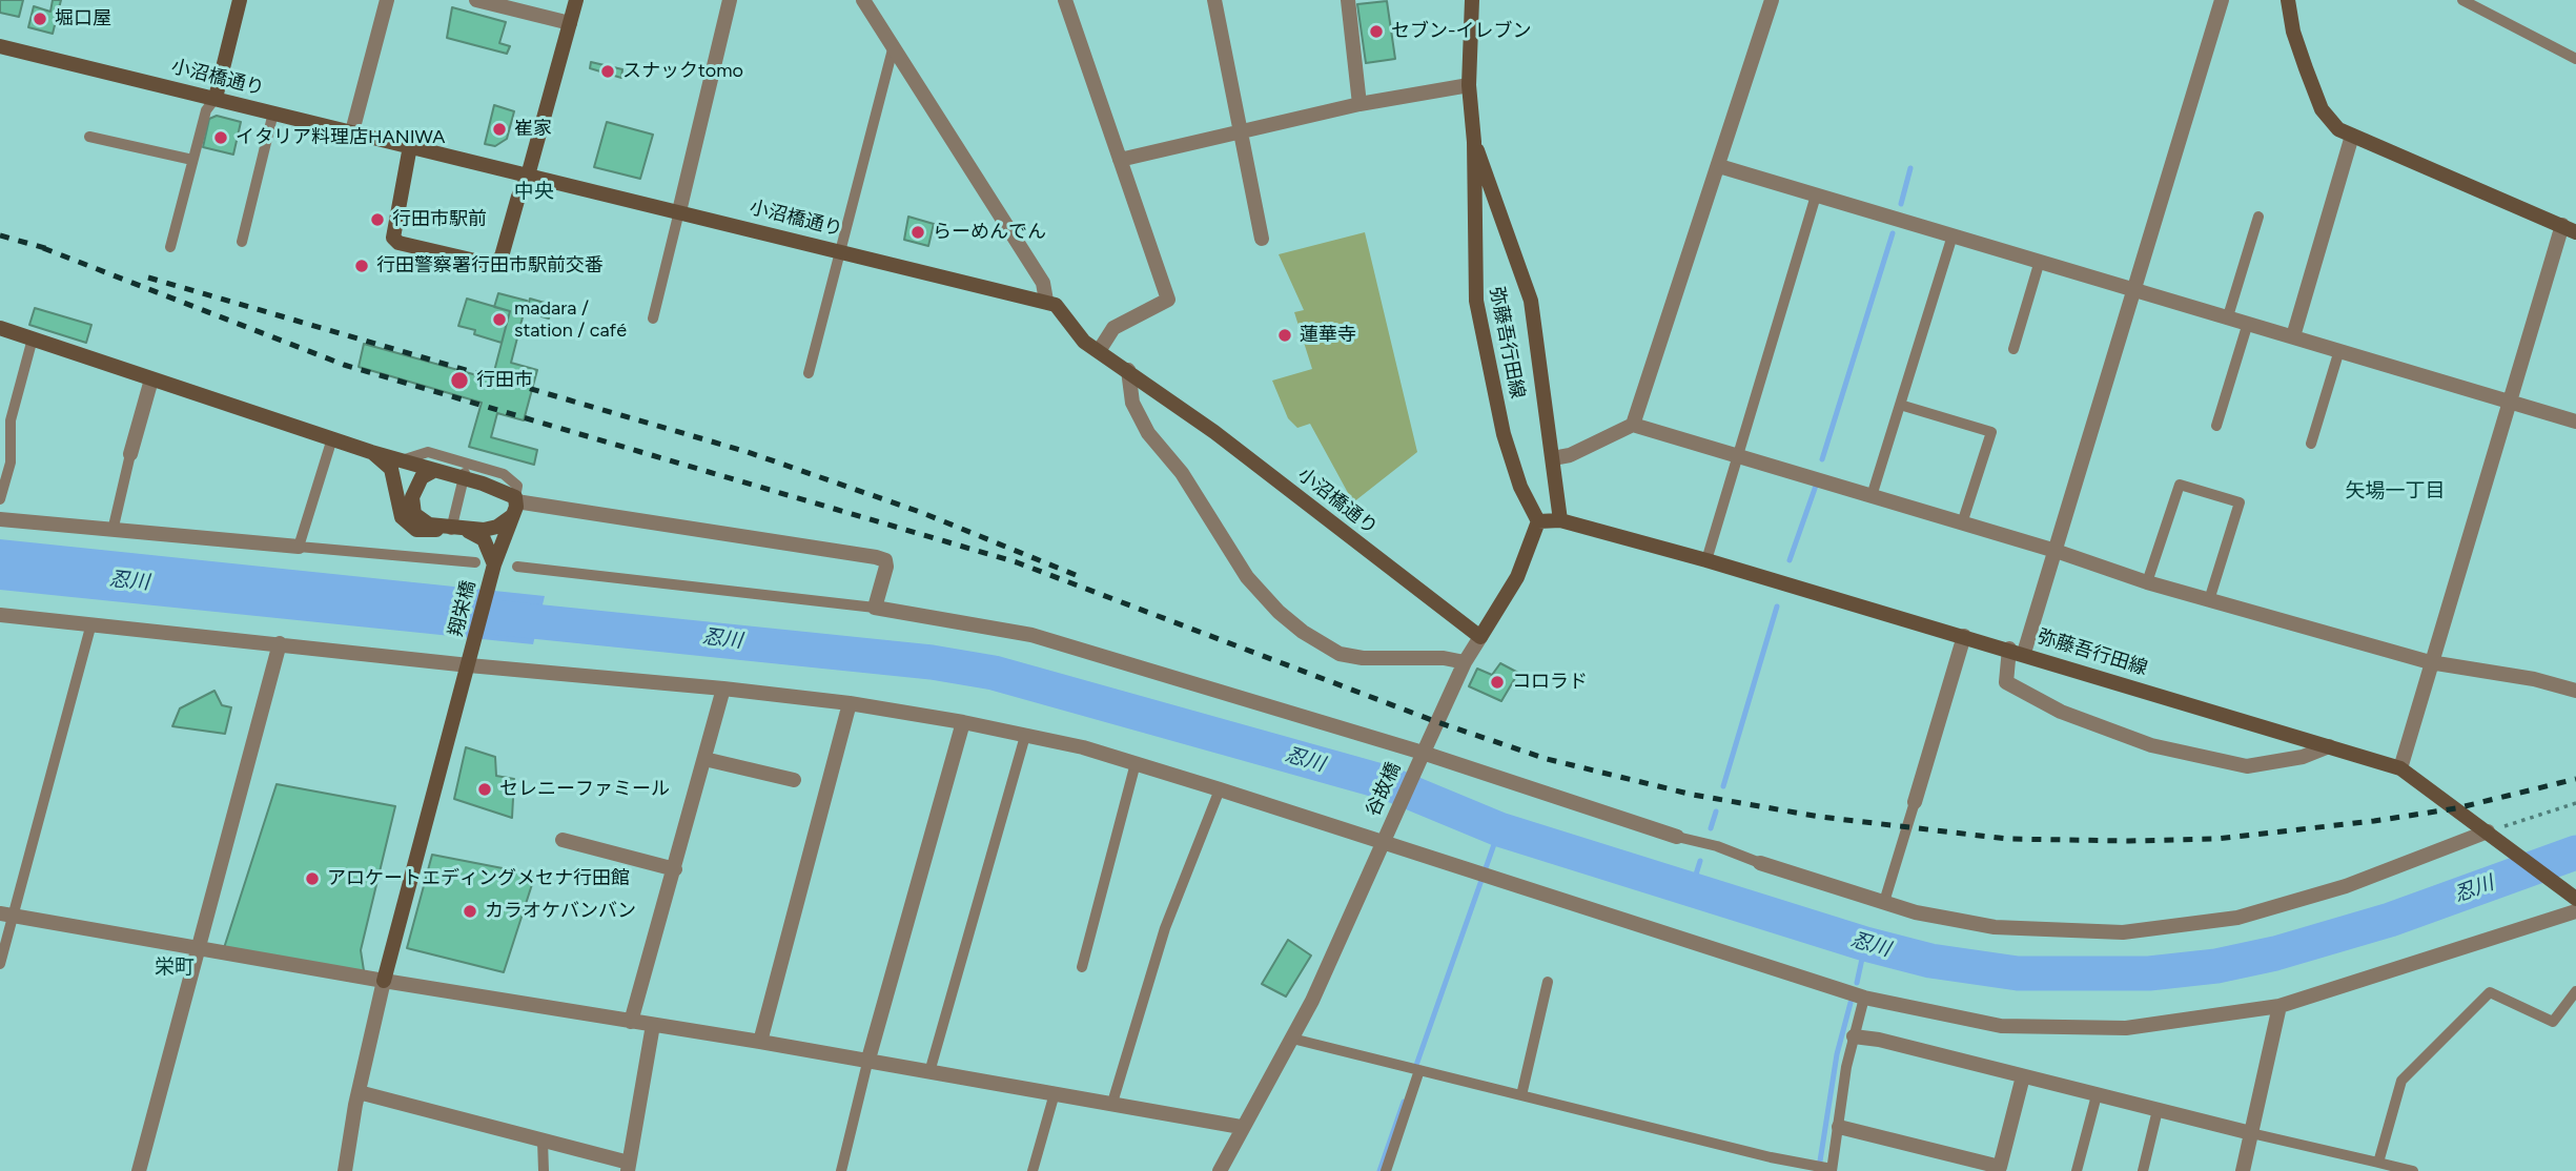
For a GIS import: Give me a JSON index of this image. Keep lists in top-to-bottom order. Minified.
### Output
{"streets":{"street":["小沼橋通り","弥藤吾行田線","翔栄橋","谷故橋"]},"crossings":[["小沼橋通り","谷故橋"]],"districts":["中央","矢場一丁目","栄町"],"water":["忍川"],"places":["堀口屋","セブン-イレブン","スナックtomo","崔家","イタリア料理店HANIWA","行田市駅前","らーめんでん","行田警察署行田市駅前交番","madara / station / café","蓮華寺","行田市","コロラド","セレニーファミール","アロケートエディングメセナ行田館","カラオケバンバン"]}
